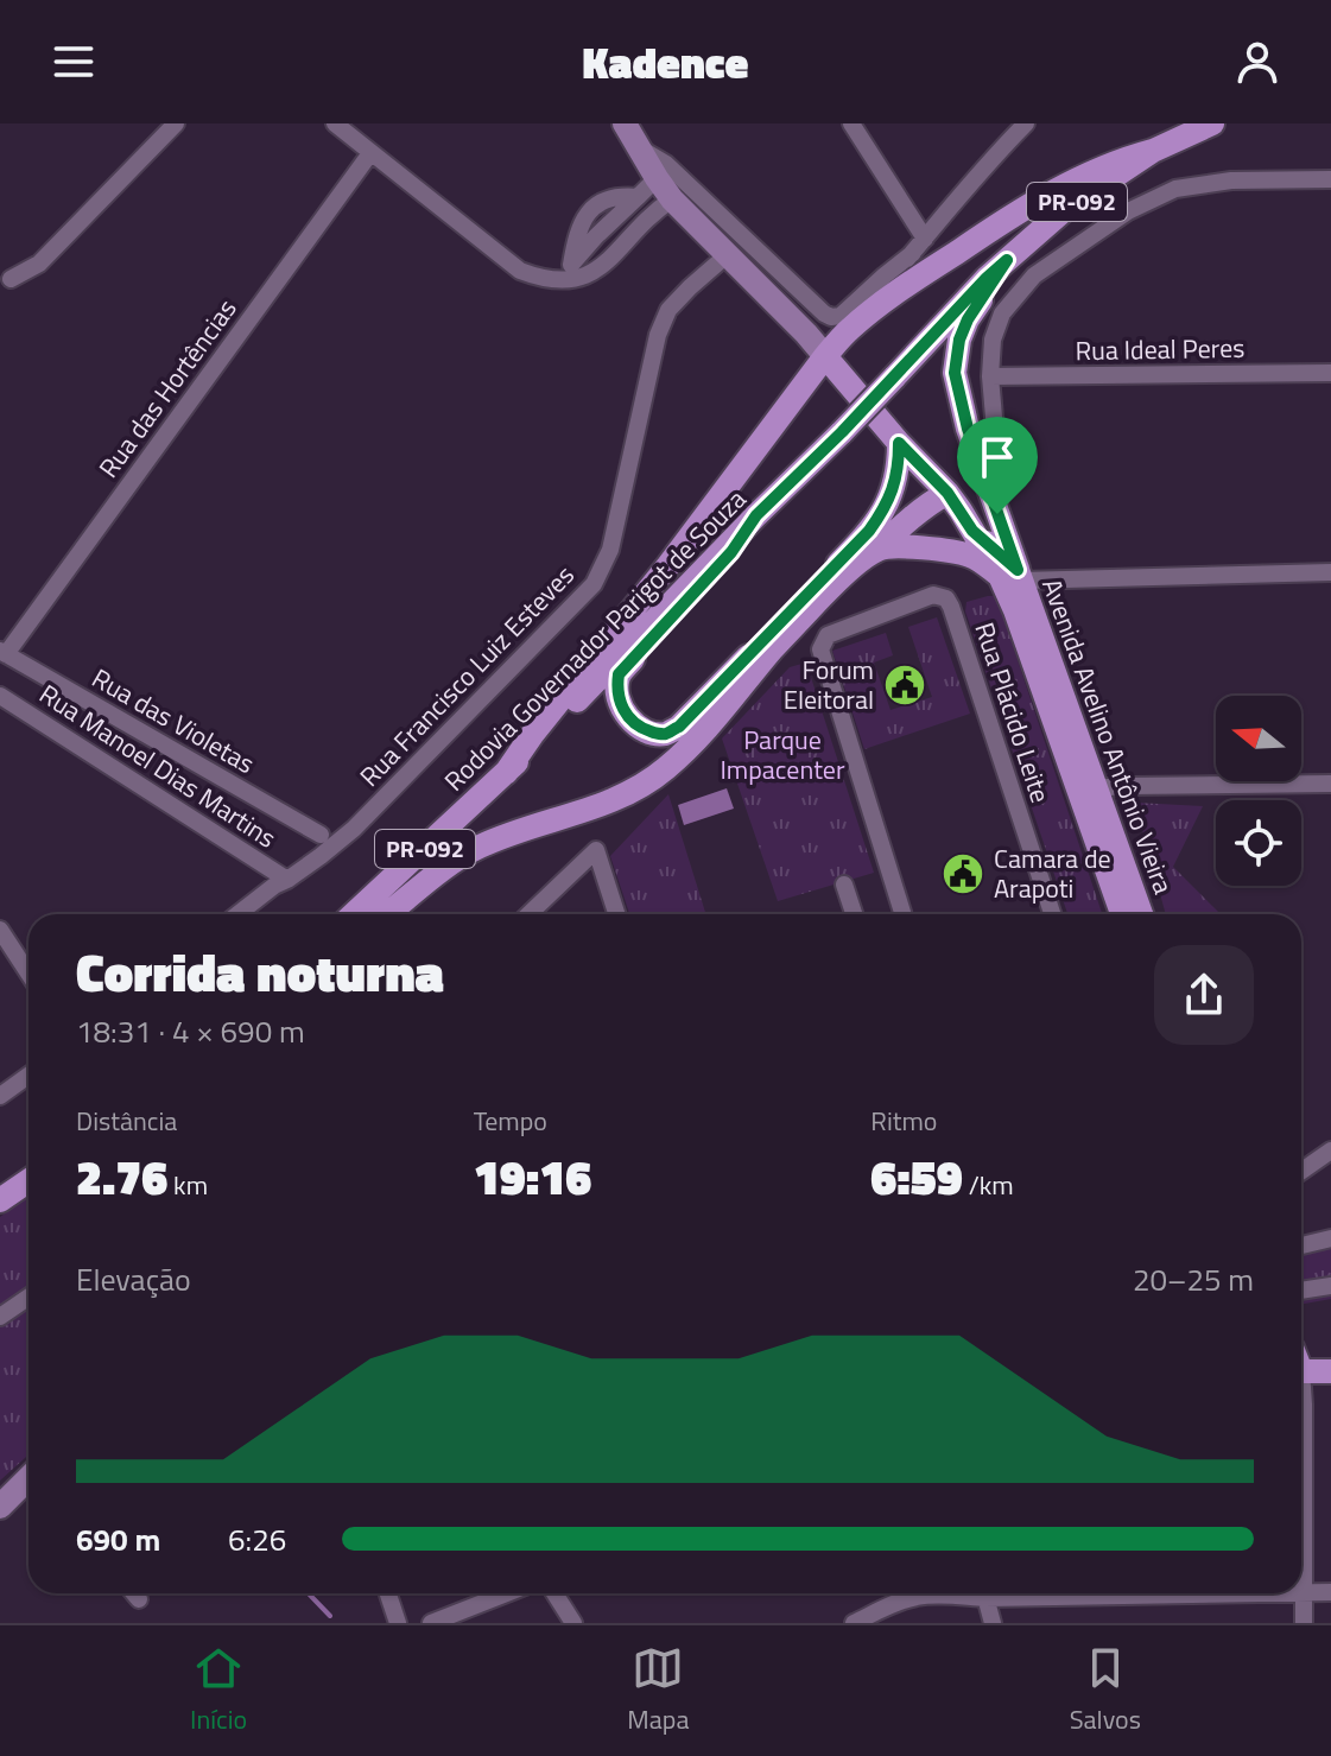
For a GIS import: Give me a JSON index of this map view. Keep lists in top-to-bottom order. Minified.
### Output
{"streets":{"main road":["PR-092","Rodovia Governador Parigot de Souza","Avenida Avelino Antônio Vieira"],"street":["Rua Ideal Peres","Rua das Hortências","Rua Francisco Luiz Esteves","Rua Plácido Leite","Rua das Violetas","Rua Manoel Dias Martins"]},"crossings":[["PR-092","Rodovia Governador Parigot de Souza"],["Rua das Hortências","Rua das Violetas"],["Rua Francisco Luiz Esteves","Avenida Avelino Antônio Vieira"],["Rua Francisco Luiz Esteves","Rua Manoel Dias Martins"]],"parks":["Parque Impacenter"],"places":{"public building":["Forum Eleitoral","Camara de Arapoti"]},"north":"left","page":{"header":"Kadence","heading":["Corrida noturna","18:31 · 4 × 690 m"],"stats":[["Distância","2.76 km"],["Tempo","19:16"],["Ritmo","6:59 /km"]],"chart":["Elevação","20–25 m"],"list":[{"name":"690 m","note":"6:26"}],"tabs":["Início","Mapa","Salvos"]}}
